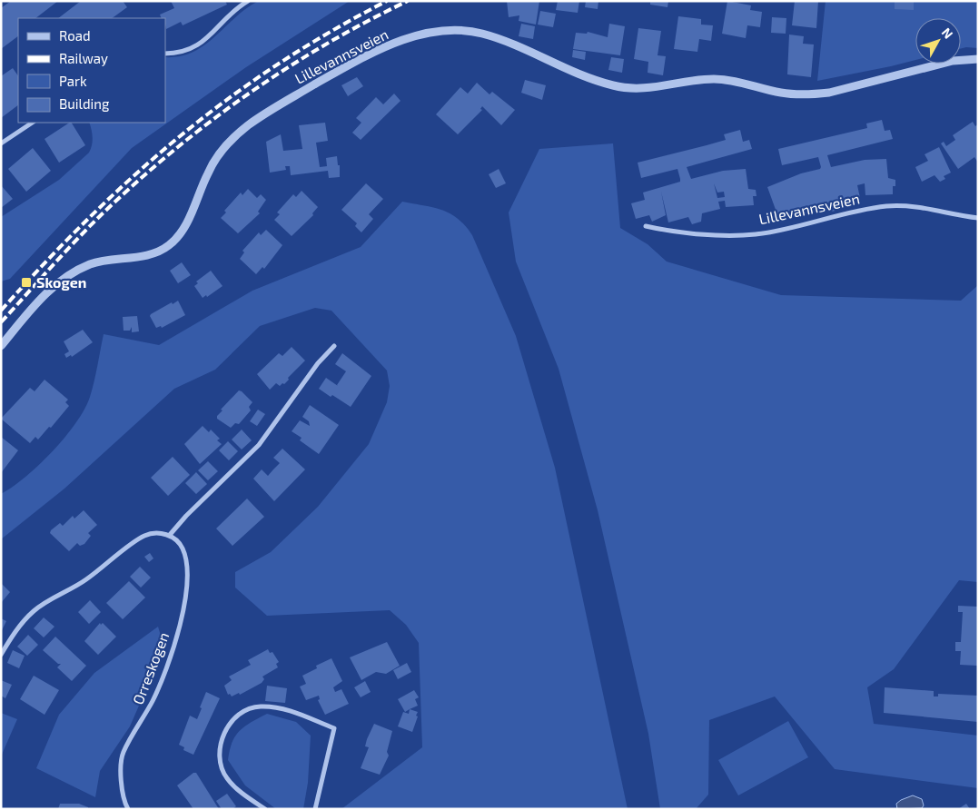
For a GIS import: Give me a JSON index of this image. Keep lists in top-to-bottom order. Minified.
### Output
{"streets":{"street":["Lillevannsveien","Orreskogen"]},"places":{"transit":["Skogen"]},"legend":["Road","Railway","Park","Building"],"north":"top right"}
